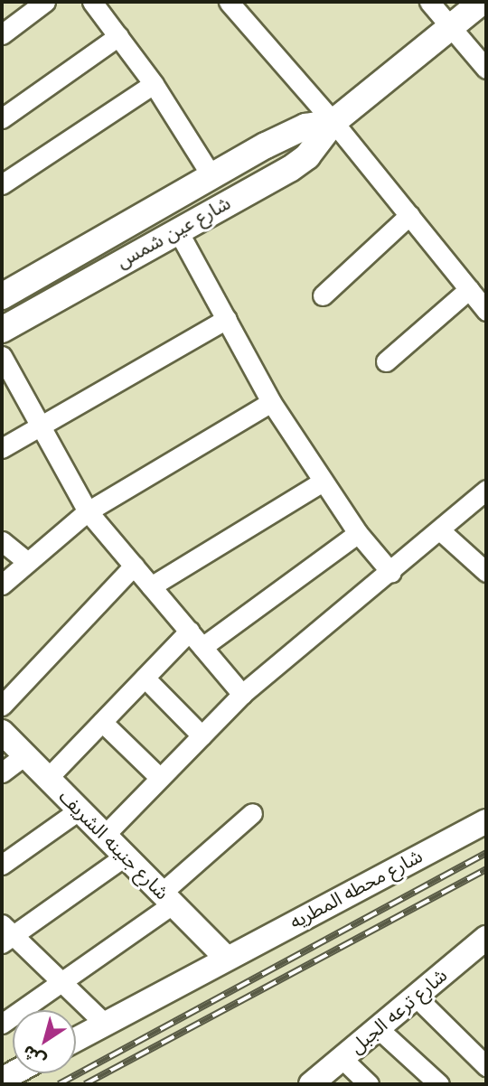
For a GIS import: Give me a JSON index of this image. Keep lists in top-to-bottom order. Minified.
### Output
{"streets":{"main road":["شارع عين شمس"],"street":["شارع جنينه الشريف","شارع محطه المطريه","شارع ترعه الجبل"]},"crossings":[["شارع جنينه الشريف","شارع محطه المطريه"]],"north":"bottom left"}
